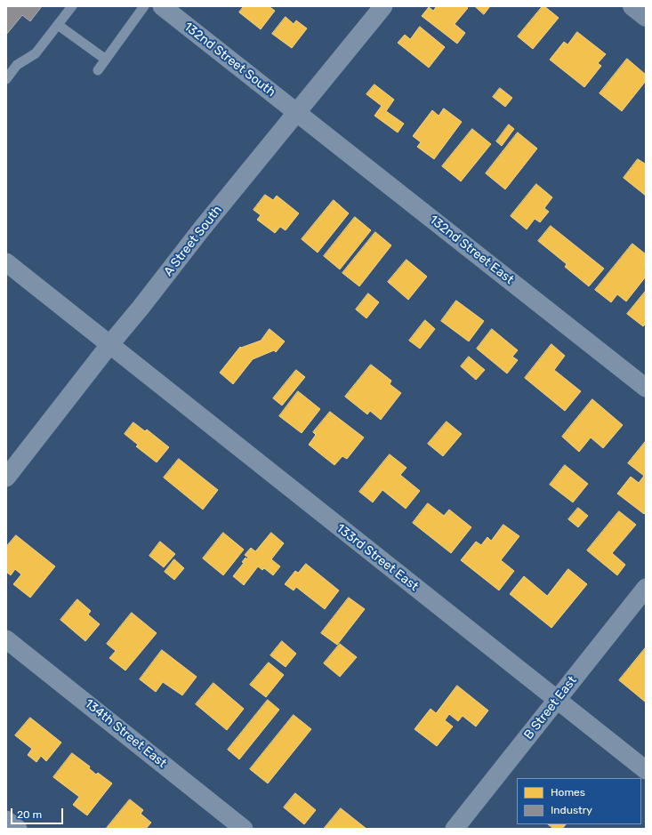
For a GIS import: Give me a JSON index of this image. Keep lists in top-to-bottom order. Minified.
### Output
{"streets":{"street":["132nd Street South","A Street South","132nd Street East","133rd Street East","B Street East","134th Street East"]},"crossings":[["132nd Street South","A Street South"],["132nd Street South","132nd Street East"],["A Street South","132nd Street East"],["A Street South","133rd Street East"],["133rd Street East","B Street East"]],"legend":["Homes","Industry"],"scale_bar":"20 m"}
